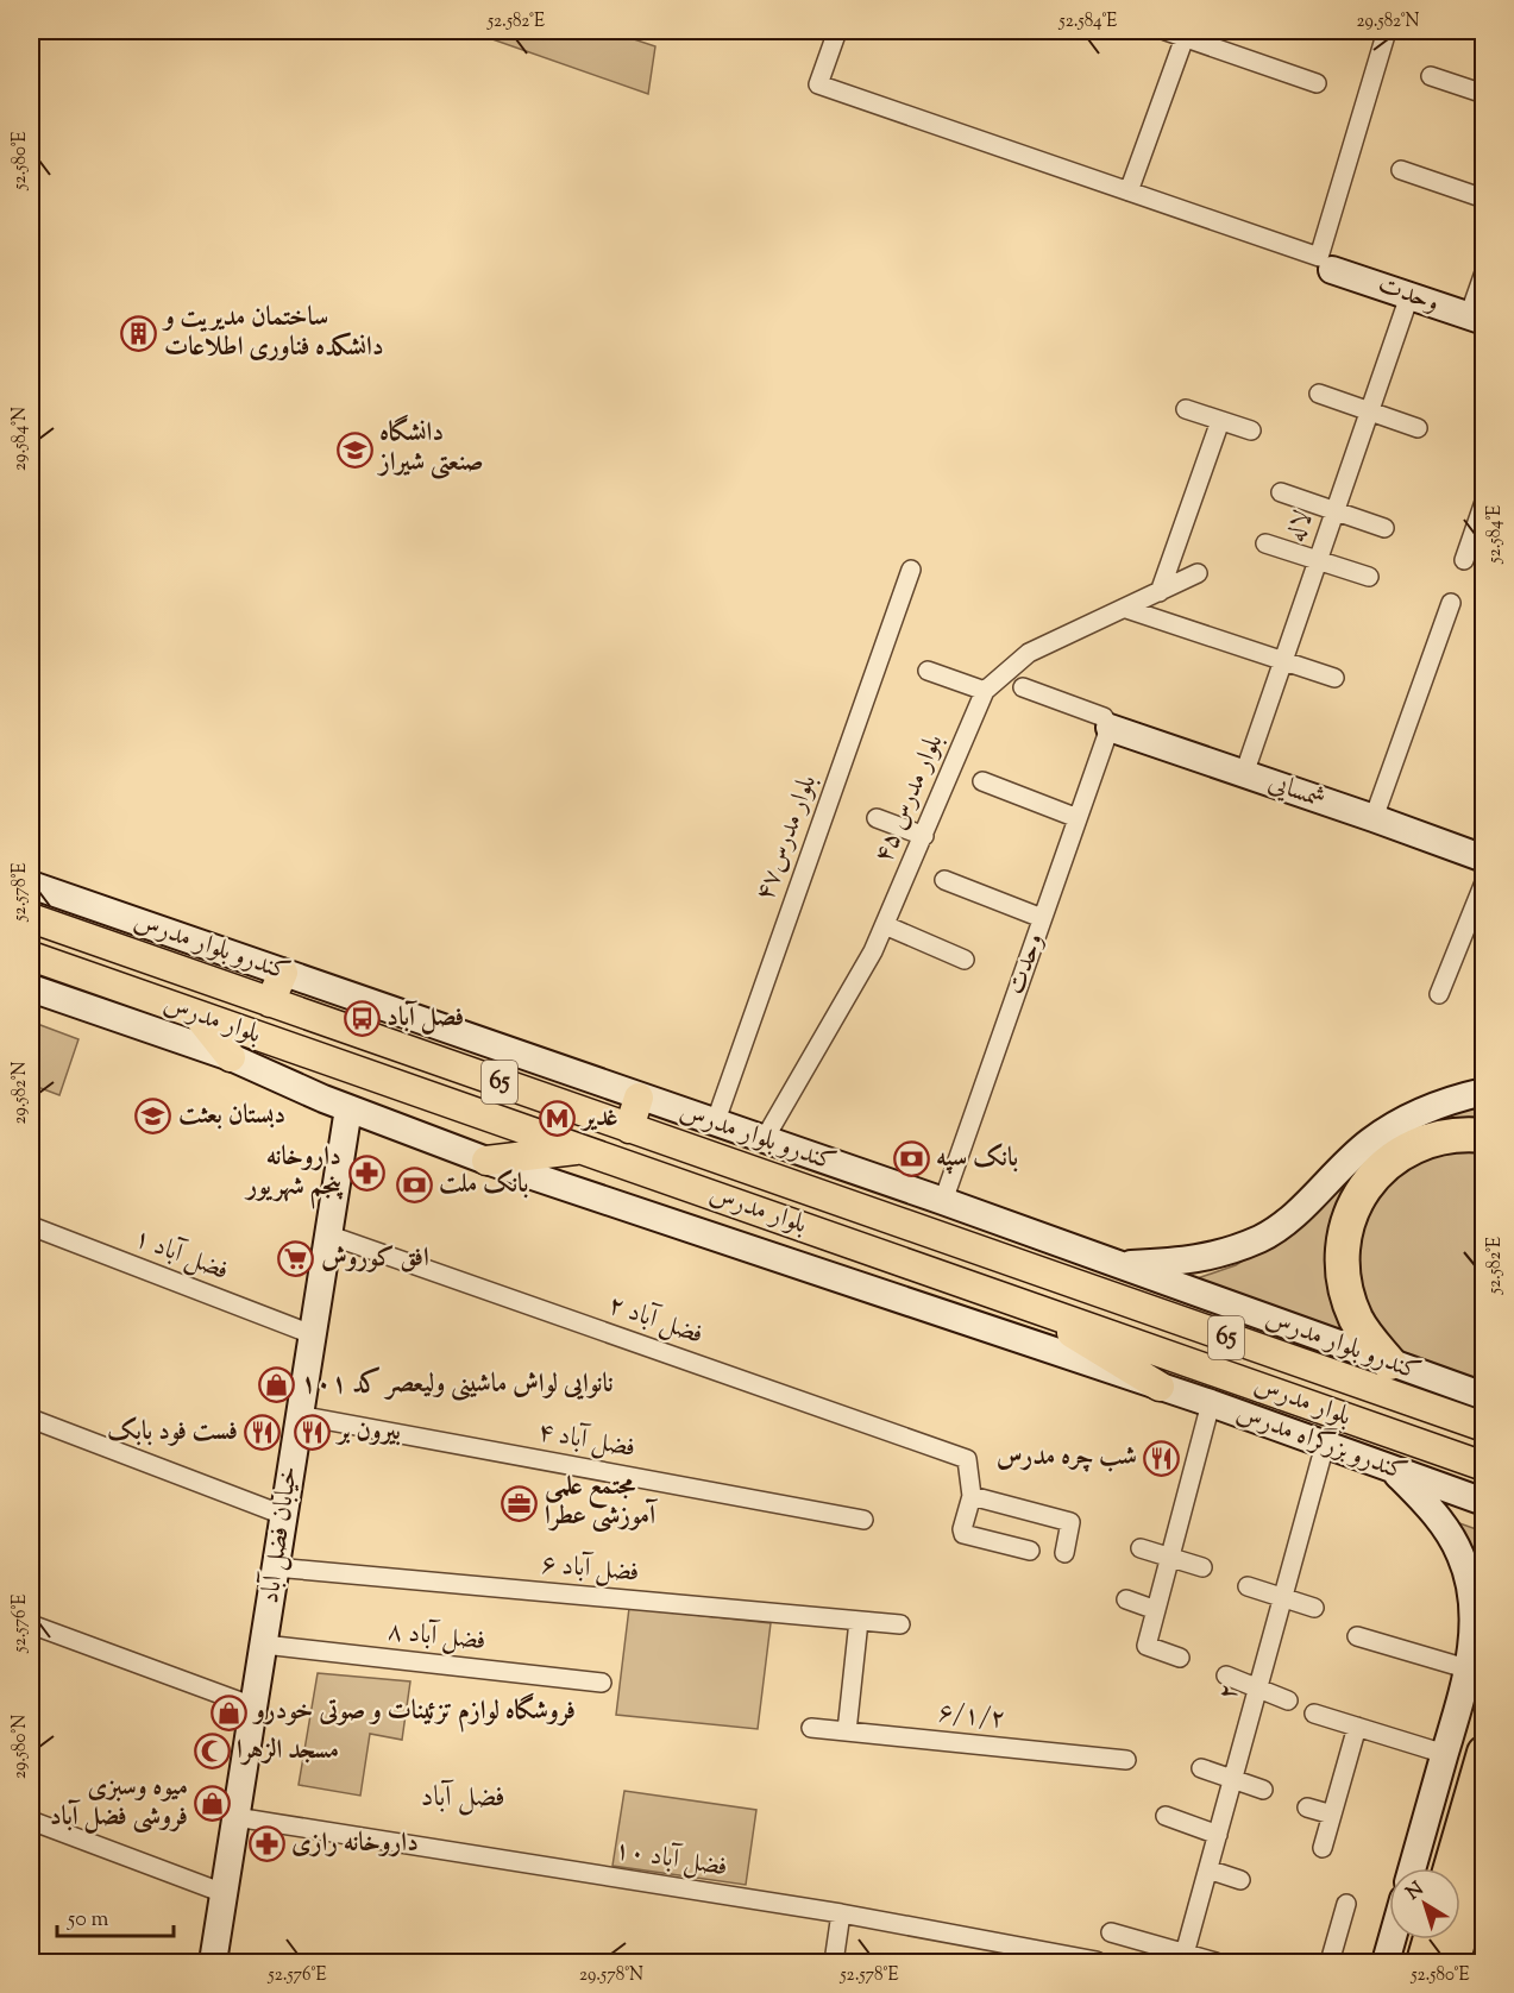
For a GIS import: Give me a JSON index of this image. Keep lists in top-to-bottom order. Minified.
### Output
{"streets":{"main road":["وحدت","شمسایی","کندرو بلوار مدرس","بلوار مدرس","65","کندرو بزرگراه مدرس","خیابان فضل آباد"],"street":["لاله","۴۵ بلوار مدرس","بلوار مدرس۴۷","فضل آباد ۱","فضل آباد ۲","فضل آباد ۴","فضل آباد ۶","فضل آباد ۸","۲","۶/۱/۲","فضل آباد ۱۰"]},"crossings":[["وحدت","لاله"],["وحدت","شمسایی"],["وحدت","کندرو بلوار مدرس"],["لاله","شمسایی"],["۴۵ بلوار مدرس","کندرو بلوار مدرس"],["بلوار مدرس۴۷","کندرو بلوار مدرس"],["فضل آباد ۱","خیابان فضل آباد"],["فضل آباد ۲","خیابان فضل آباد"],["فضل آباد ۴","خیابان فضل آباد"],["کندرو بزرگراه مدرس","۲"],["خیابان فضل آباد","فضل آباد ۶"],["خیابان فضل آباد","فضل آباد ۸"],["خیابان فضل آباد","فضل آباد ۱۰"]],"districts":["فضل آباد"],"places":{"building":["ساختمان مدیریت و دانشکده فناوری اطلاعات"],"school or university":["دانشگاه صنعتی شیراز","دبستان بعثت"],"bus stop":["فصل آباد"],"metro station":["غدیر"],"bank":["بانک سپه","بانک ملت"],"pharmacy":["داروخانه پنجم شهریور","داروخانه رازی"],"supermarket":["افق کوروش"],"shop":["نانوایی لواش ماشینی ولیعصر کد ۱۰۱","فروشگاه لوازم تزئینات و صوتی خودرو","میوه وسبزی فروشی فضل آباد"],"restaurant":["فست فود بابک","بیرون بر","شب چره مدرس"],"office":["مجتمع علمی آموزشی عطرا"],"mosque":["مسجد الزهرا"]},"scale_bar":"50 m","north":"top left","coordinates":["52.582°E","52.584°E","29.582°N","52.580°E","29.584°N","52.578°E","52.576°E","29.580°N","29.578°N"]}
